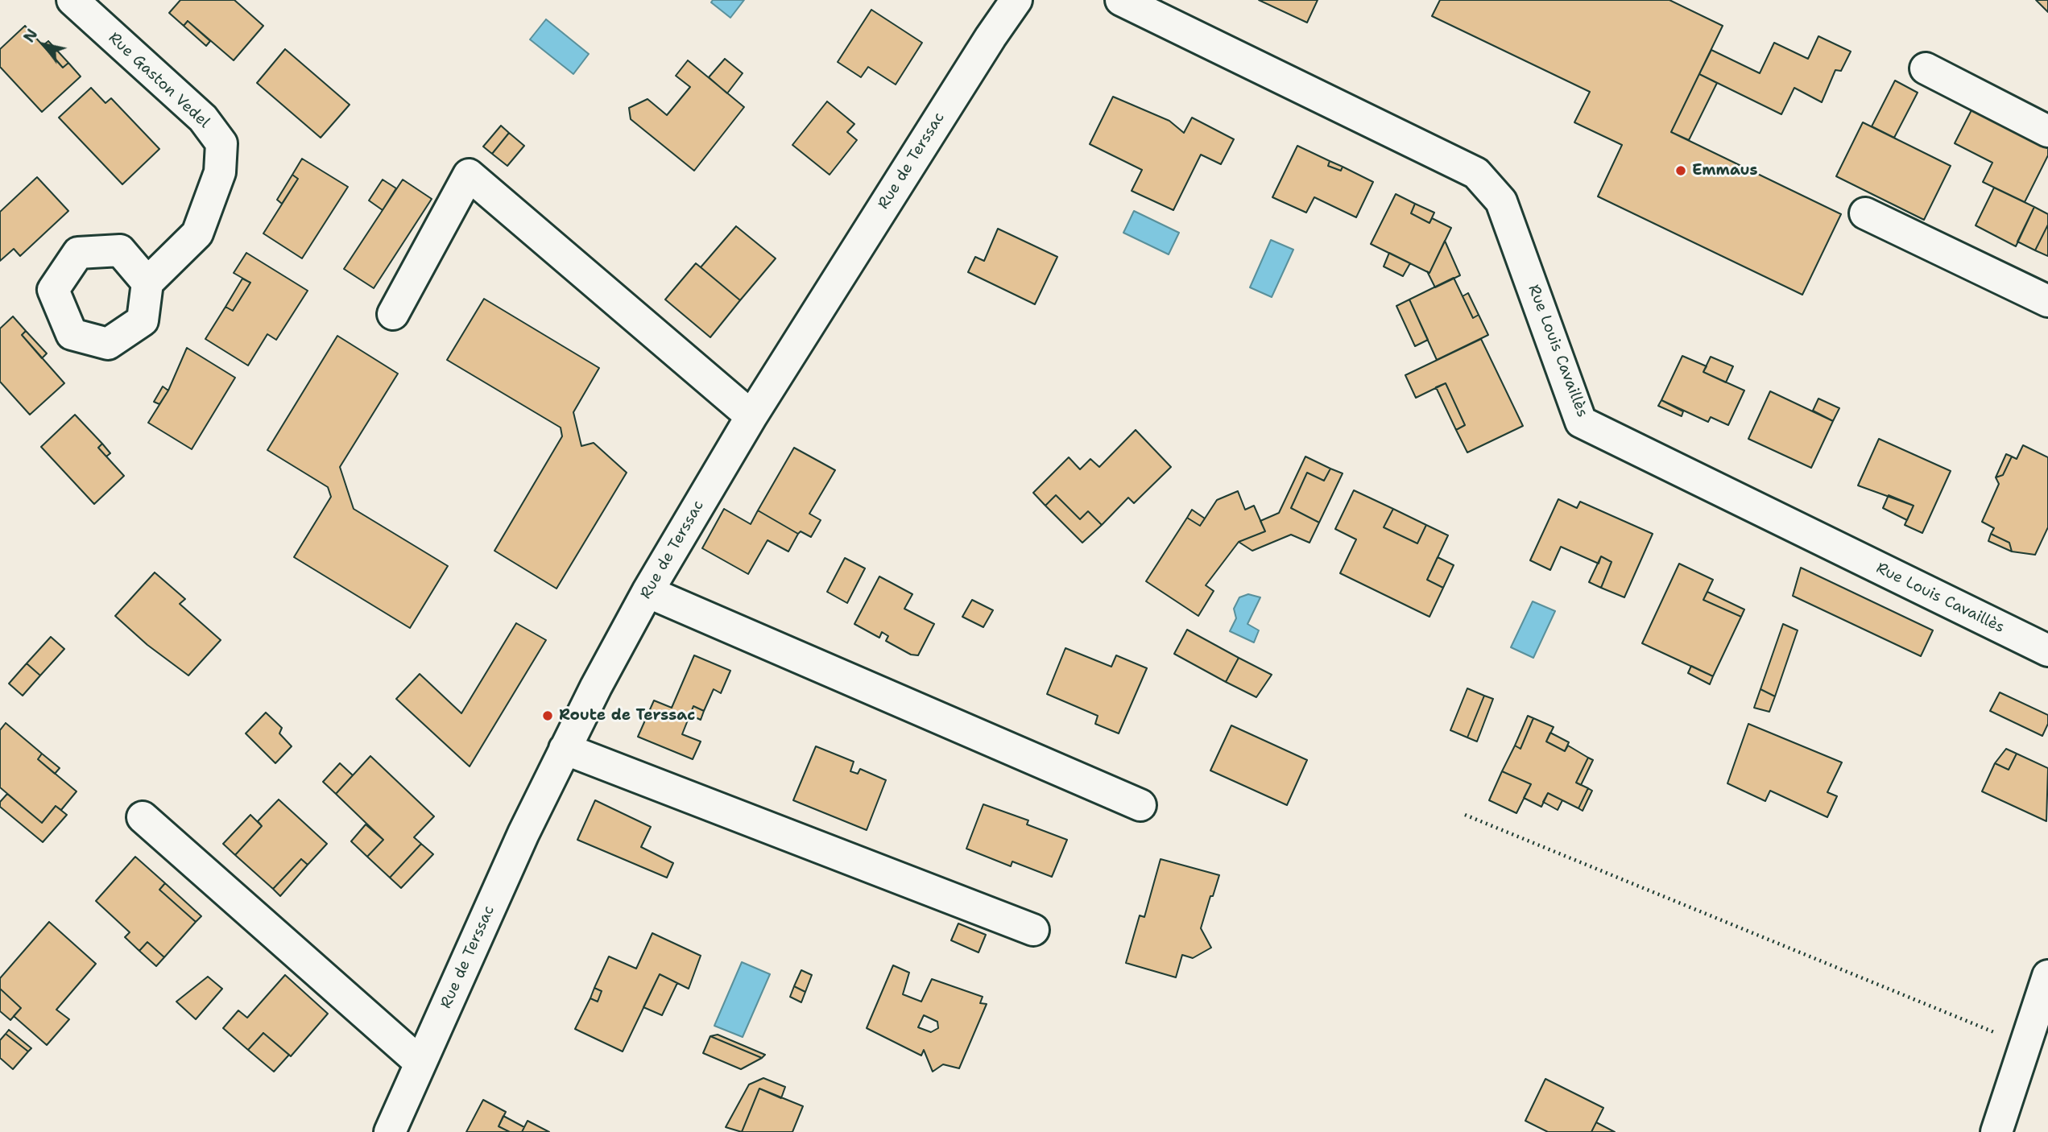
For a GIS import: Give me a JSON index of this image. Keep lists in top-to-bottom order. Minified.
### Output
{"streets":{"street":["Rue Gaston Vedel","Rue de Terssac","Rue Louis Cavaillès"]},"places":["Emmaus","Route de Terssac"],"north":"top left"}
